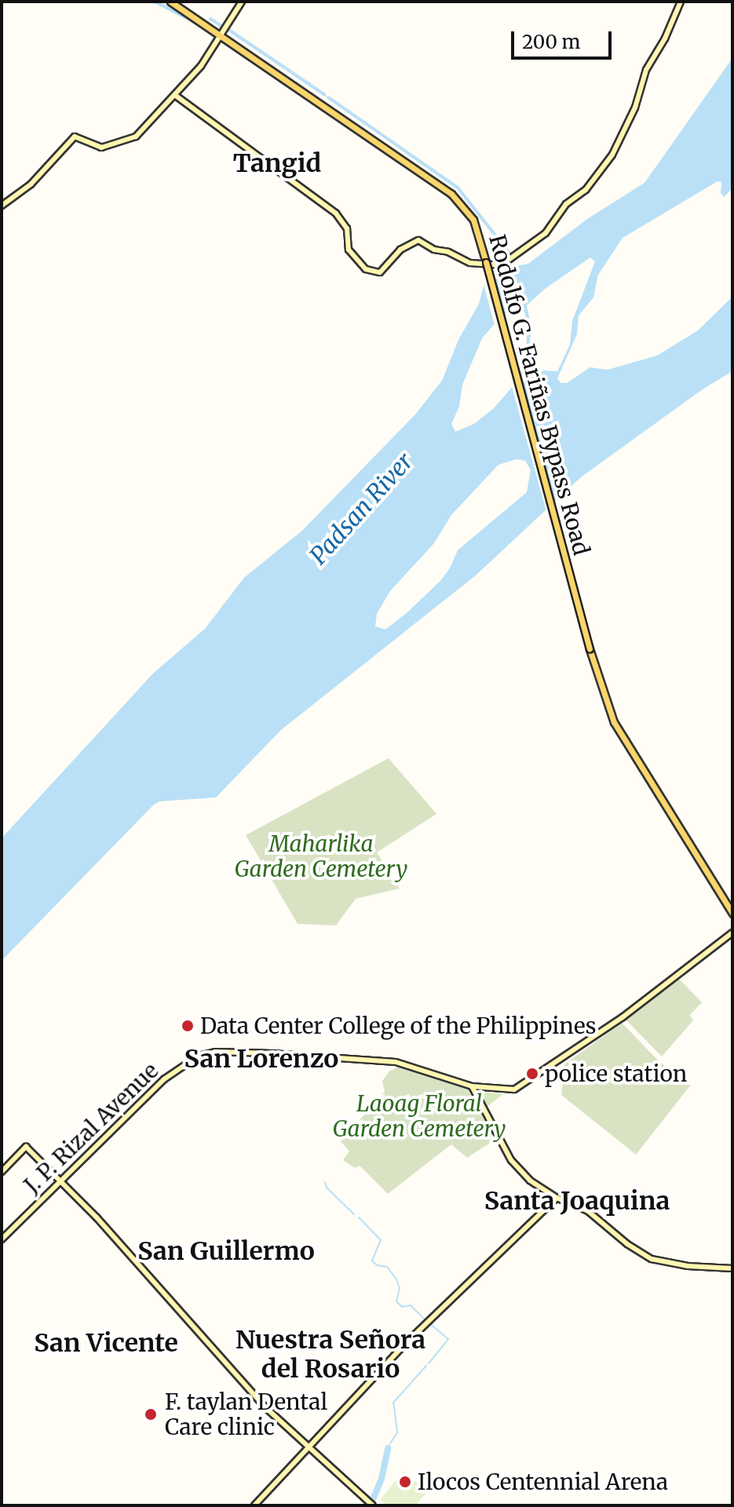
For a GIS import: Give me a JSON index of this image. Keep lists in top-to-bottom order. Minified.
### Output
{"streets":{"main road":["Rodolfo G. Fariñas Bypass Road","J. P. Rizal Avenue"]},"districts":["Tangid","San Lorenzo","Santa Joaquina","San Guillermo","Nuestra Señora del Rosario","San Vicente"],"water":["Padsan River"],"parks":["Maharlika Garden Cemetery","Laoag Floral Garden Cemetery"],"places":["Data Center College of the Philippines","police station","F. taylan Dental Care clinic","Ilocos Centennial Arena"],"scale_bar":"200 m"}
